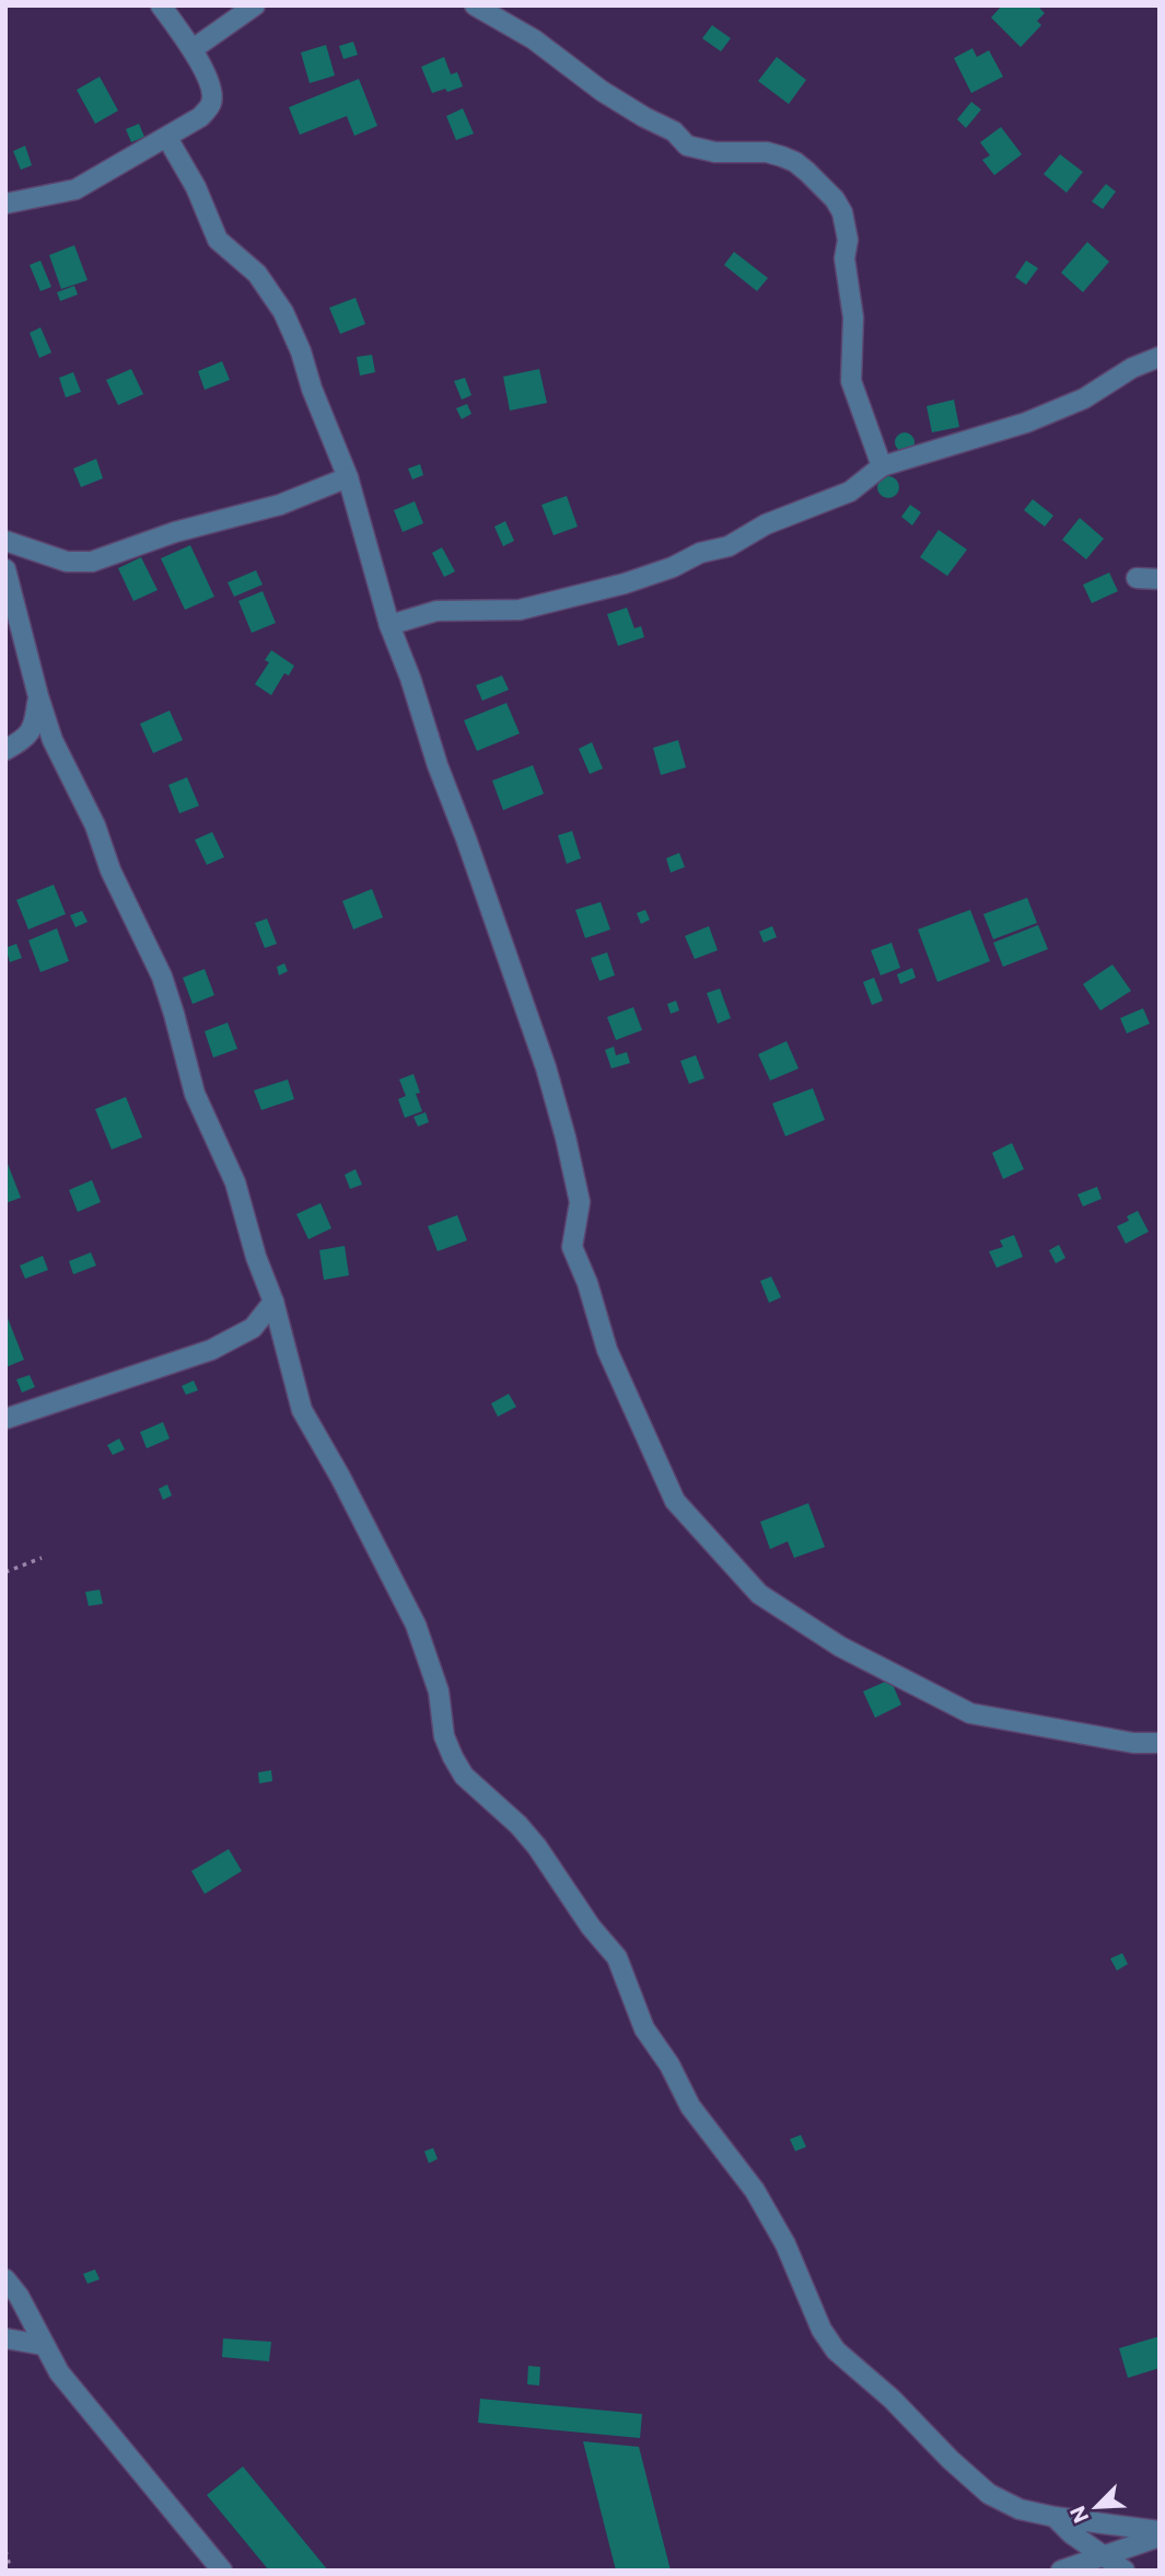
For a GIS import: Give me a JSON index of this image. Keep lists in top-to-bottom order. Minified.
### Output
{"north":"bottom left"}
